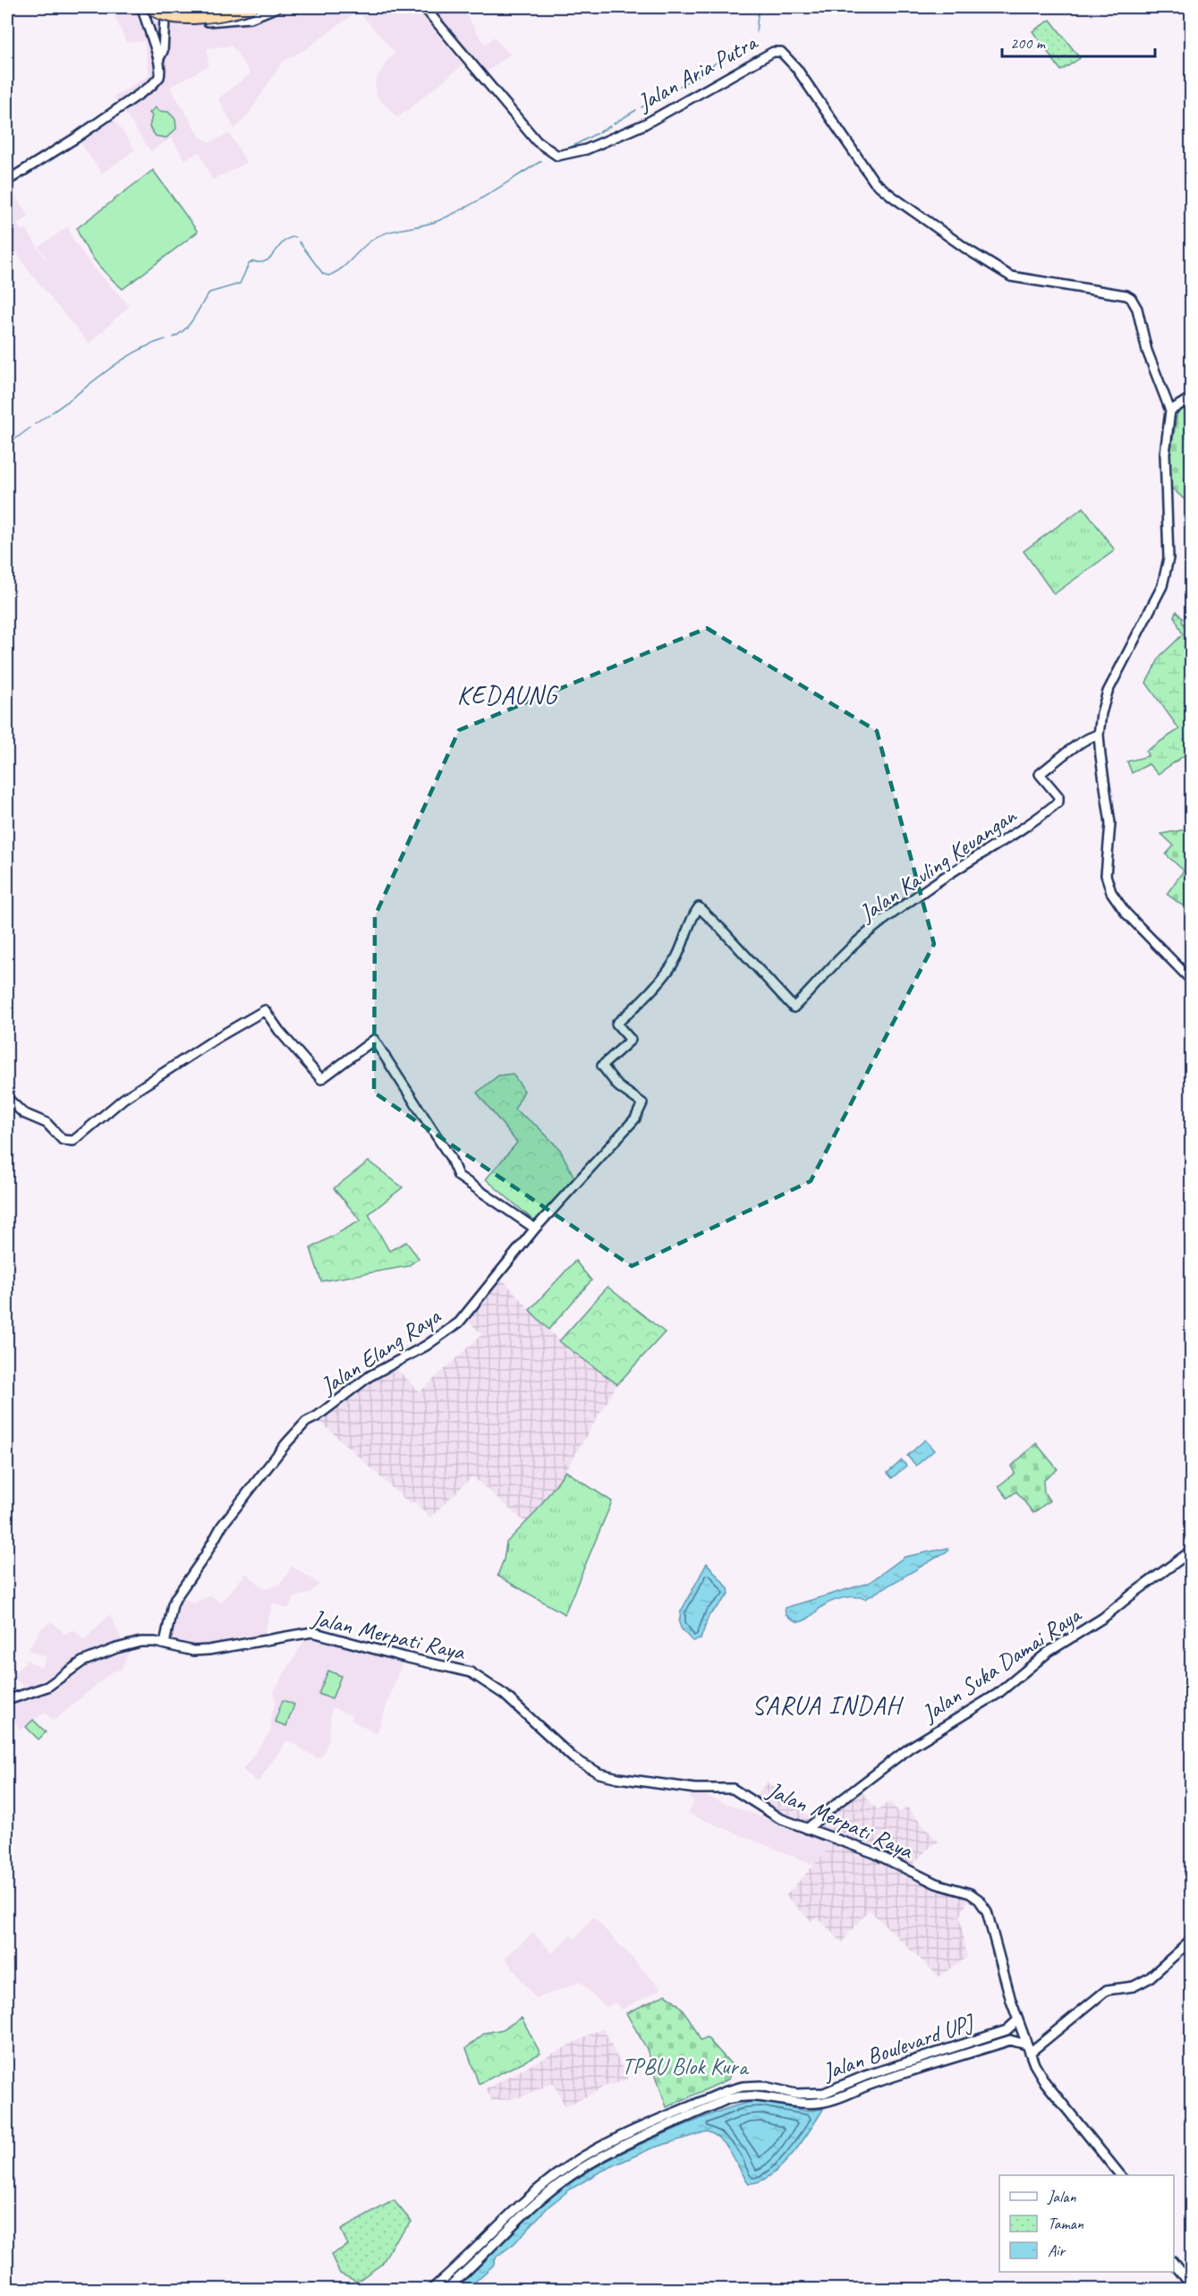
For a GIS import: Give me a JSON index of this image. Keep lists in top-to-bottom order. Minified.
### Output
{"streets":{"street":["Jalan Aria Putra","Jalan Kavling Keuangan","Jalan Elang Raya","Jalan Merpati Raya","Jalan Suka Damai Raya","Jalan Boulevard UPJ"]},"crossings":[["Jalan Kavling Keuangan","Jalan Elang Raya"],["Jalan Elang Raya","Jalan Merpati Raya"],["Jalan Merpati Raya","Jalan Suka Damai Raya"],["Jalan Merpati Raya","Jalan Boulevard UPJ"]],"districts":["KEDAUNG","SARUA INDAH"],"parks":["TPBU Blok Kura"],"legend":["Jalan","Taman","Air"],"scale_bar":"200 m"}
